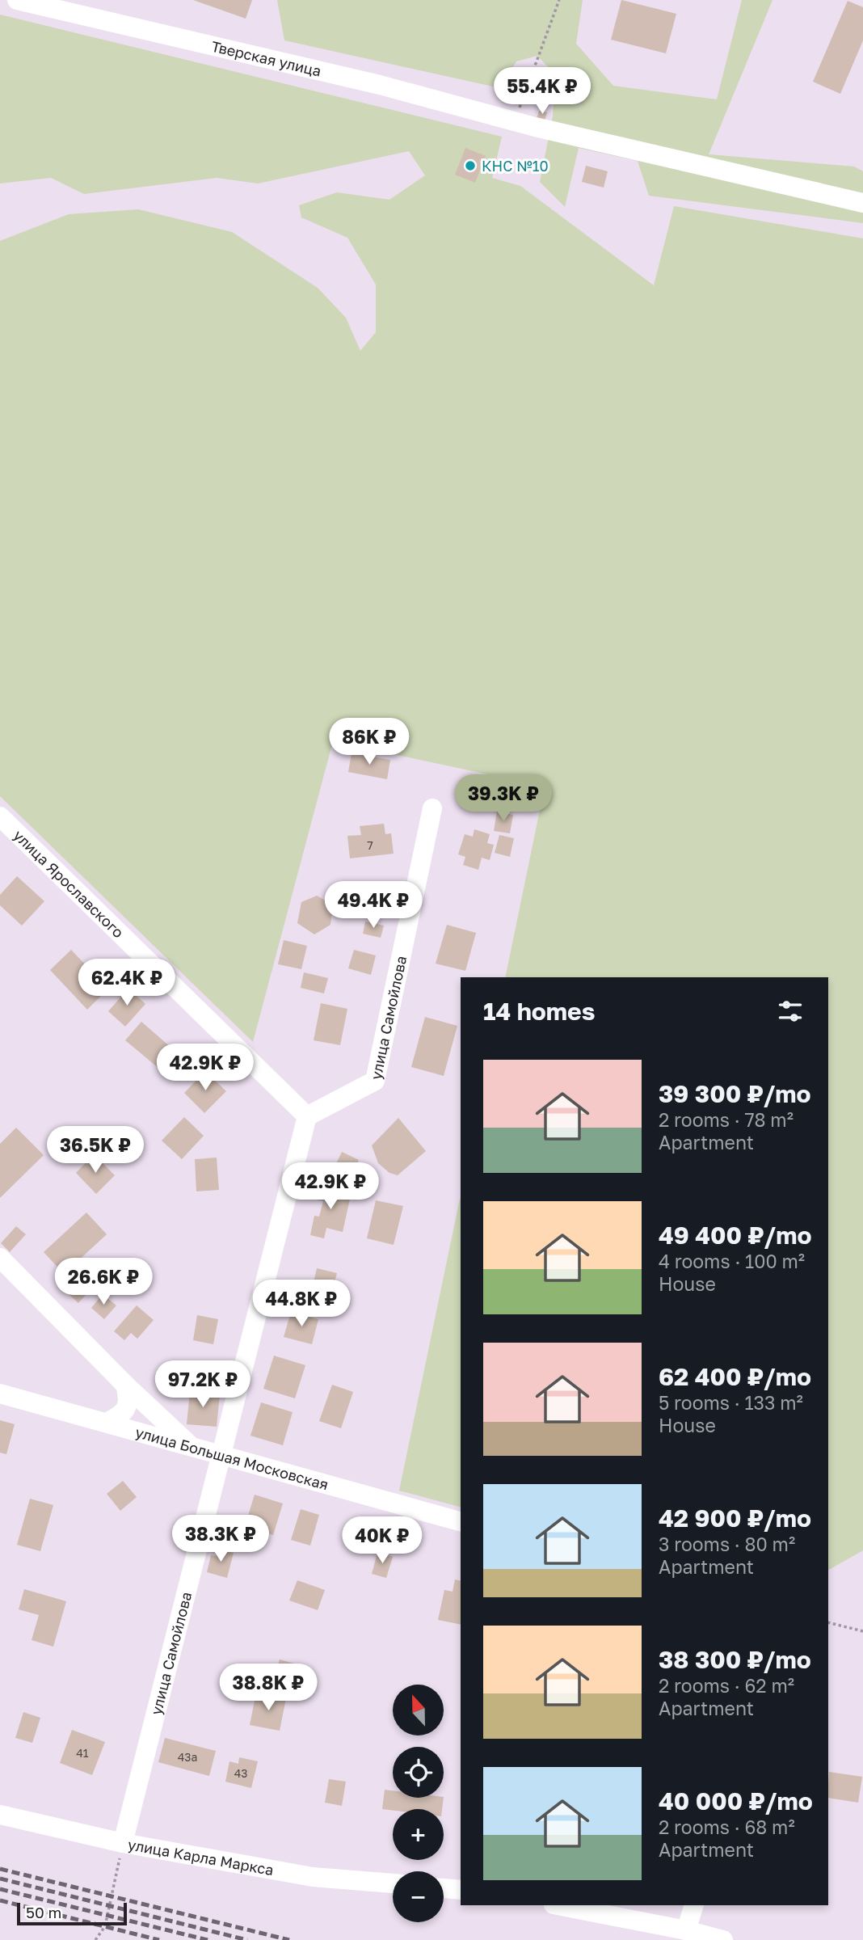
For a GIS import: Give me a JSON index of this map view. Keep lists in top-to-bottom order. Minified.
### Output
{"streets":{"street":["Тверская улица","улица Ярославского","улица Самойлова","улица Большая Московская","улица Карла Маркса"]},"crossings":[["улица Ярославского","улица Самойлова"],["улица Самойлова","улица Большая Московская"],["улица Самойлова","улица Карла Маркса"]],"places":["КНС №10"],"house_numbers":["7","41","43а","43"],"scale_bar":"50 m","north":"top","page":{"price":["55.4K ₽","86K ₽","39.3K ₽","49.4K ₽","62.4K ₽","42.9K ₽","36.5K ₽","42.9K ₽","26.6K ₽","44.8K ₽","97.2K ₽","38.3K ₽","40K ₽","38.8K ₽"],"heading":"14 homes","list":[{"name":"39 300 ₽/mo","note":"2 rooms · 78 m² · Apartment"},{"name":"49 400 ₽/mo","note":"4 rooms · 100 m² · House"},{"name":"62 400 ₽/mo","note":"5 rooms · 133 m² · House"},{"name":"42 900 ₽/mo","note":"3 rooms · 80 m² · Apartment"},{"name":"38 300 ₽/mo","note":"2 rooms · 62 m² · Apartment"},{"name":"40 000 ₽/mo","note":"2 rooms · 68 m² · Apartment"}],"map_buttons":["+","−"],"scale":"50 m"}}
